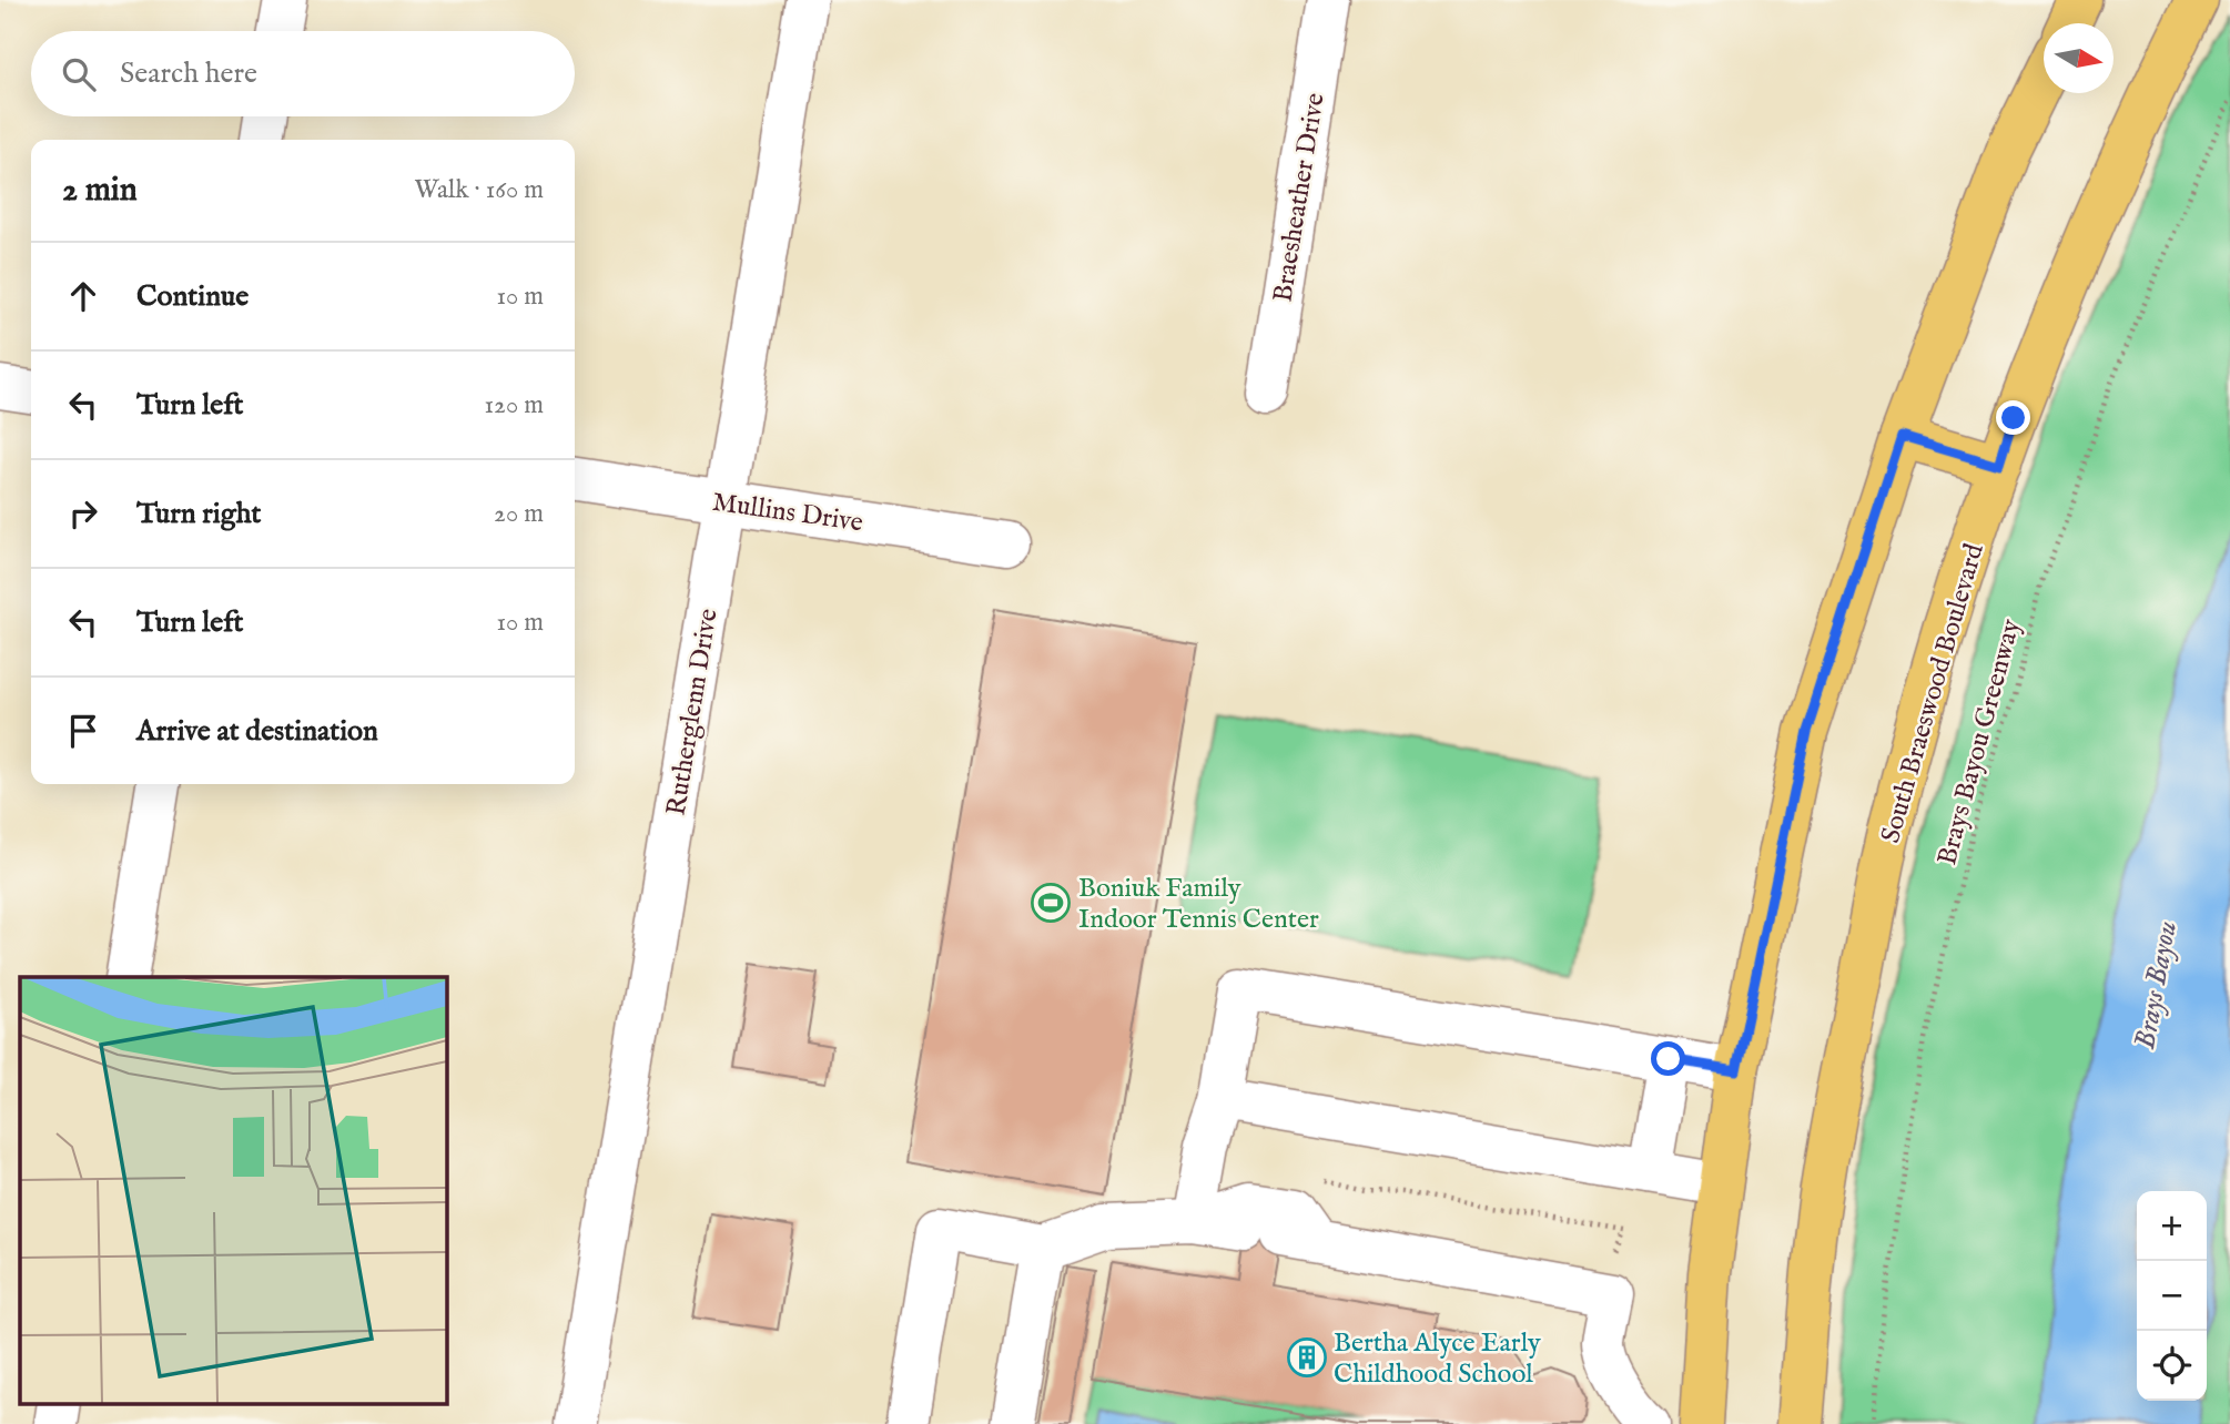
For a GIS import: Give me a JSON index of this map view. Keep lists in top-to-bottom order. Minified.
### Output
{"streets":{"main road":["South Braeswood Boulevard"],"street":["Braesheather Drive","Mullins Drive","Rutherglenn Drive"],"path":["Brays Bayou Greenway"]},"crossings":[["Mullins Drive","Rutherglenn Drive"]],"water":["Brays Bayou"],"places":{"sports":["Boniuk Family Indoor Tennis Center"],"building":["Bertha Alyce Early Childhood School"]},"north":"right","page":{"search":"Search here","heading":["2 min","Walk · 160 m"],"list":[["Continue","10 m"],["Turn left","120 m"],["Turn right","20 m"],["Turn left","10 m"],"Arrive at destination"],"map_buttons":["+","−"]}}
